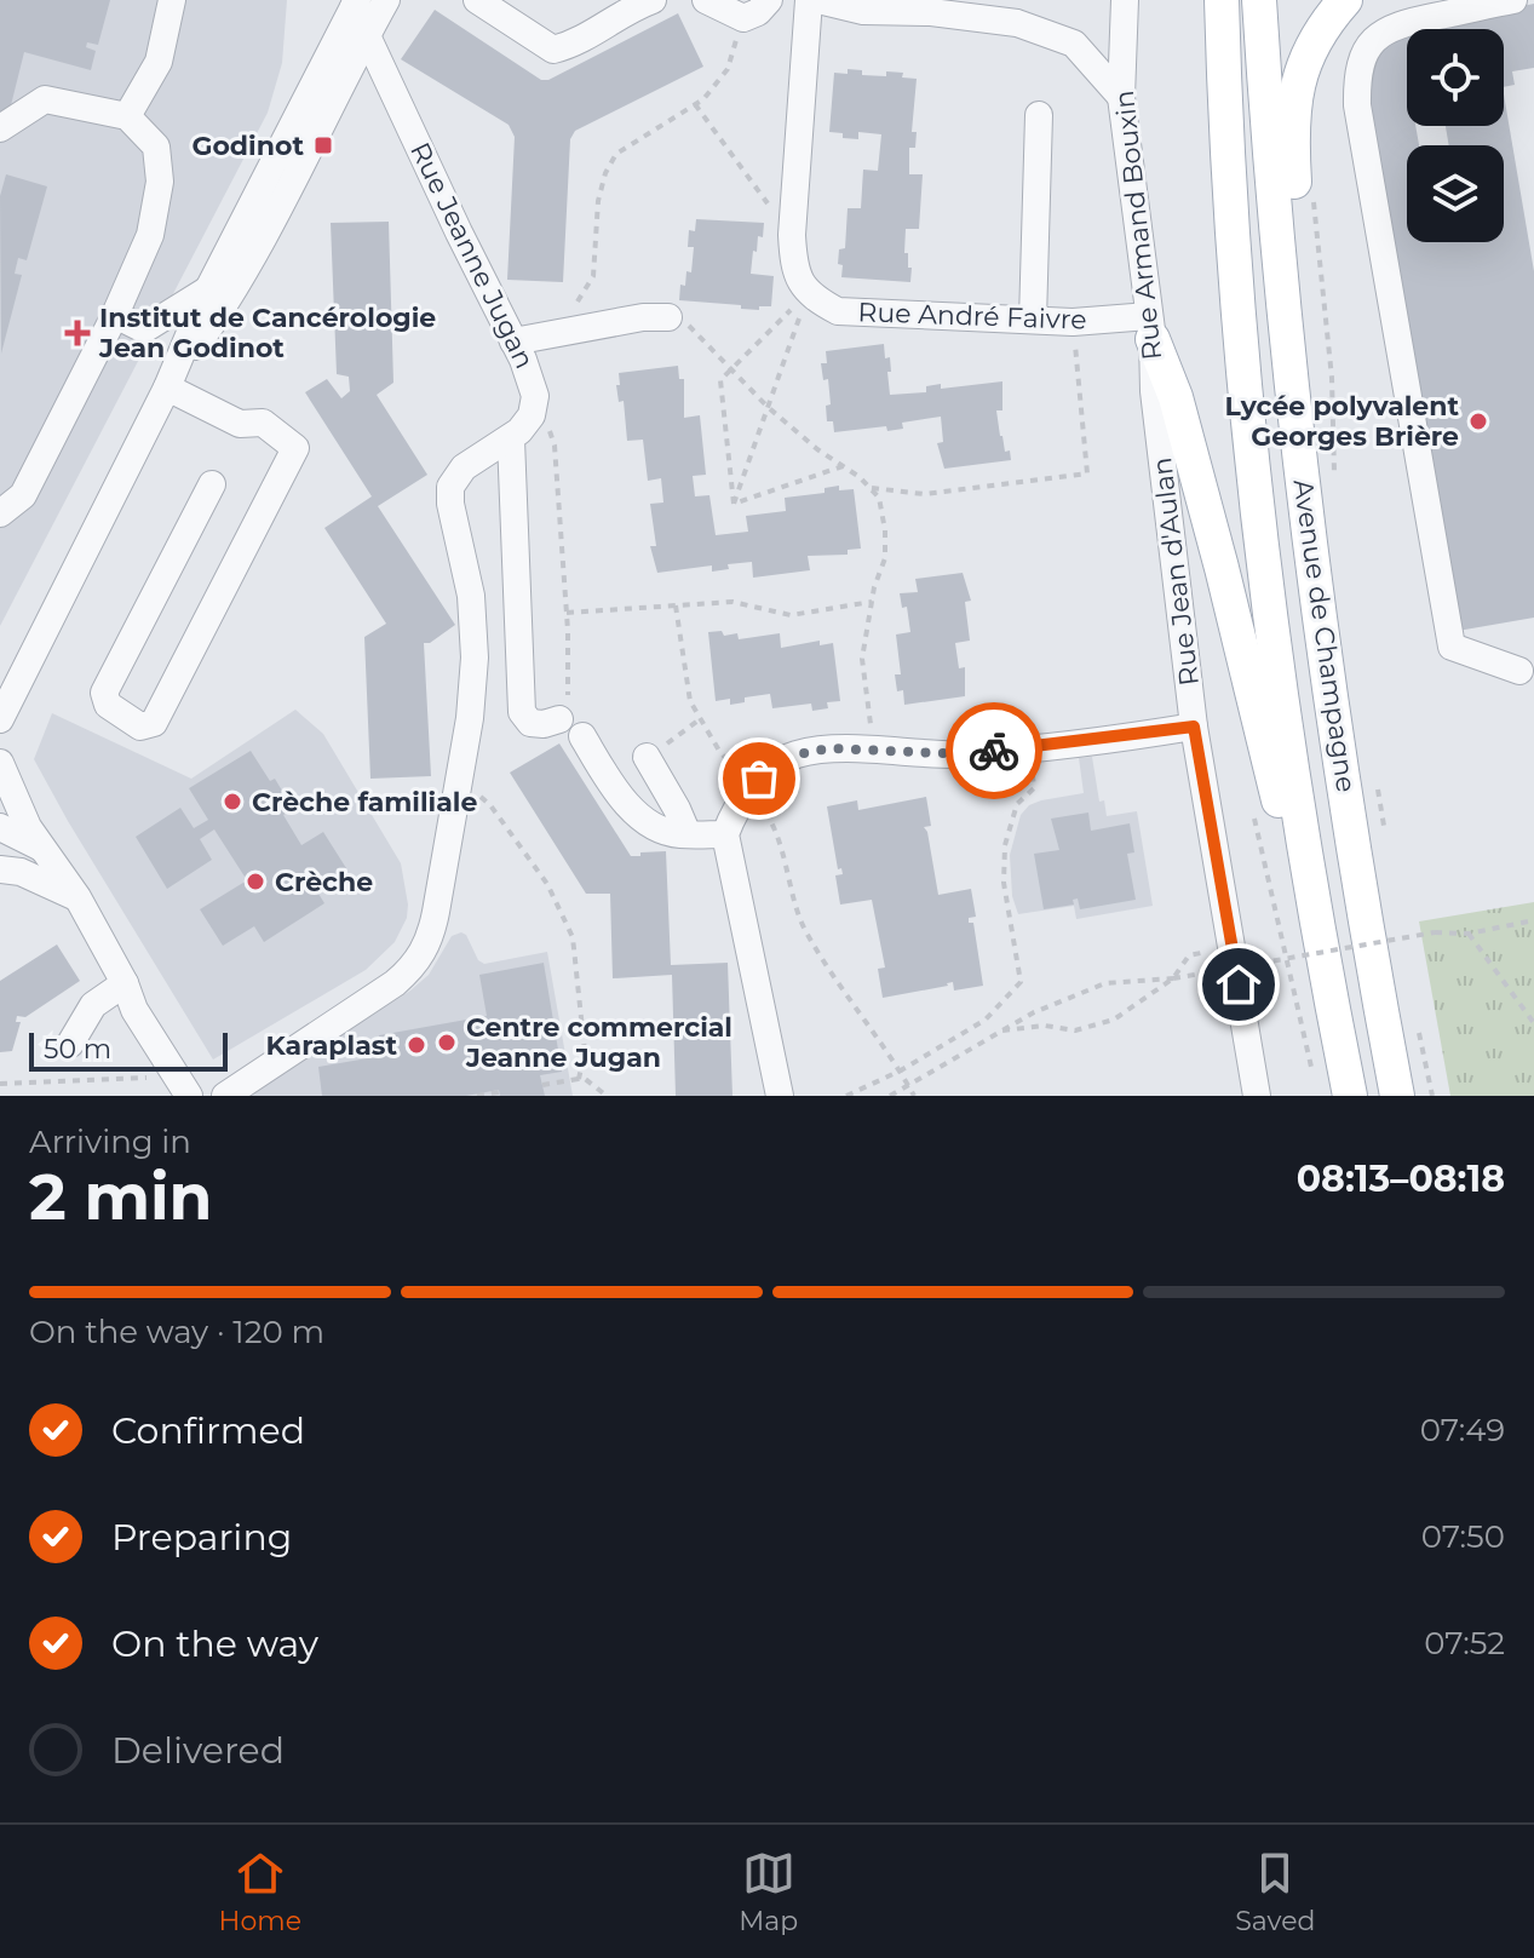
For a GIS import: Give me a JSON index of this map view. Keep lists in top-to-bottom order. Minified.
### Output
{"streets":{"main road":["Avenue de Champagne"],"street":["Rue Armand Bouxin","Rue Jeanne Jugan","Rue André Faivre","Rue Jean d'Aulan"]},"crossings":[["Rue Armand Bouxin","Rue André Faivre"],["Rue Armand Bouxin","Rue Jean d'Aulan"]],"places":{"transit":["Godinot"],"health":["Institut de Cancérologie Jean Godinot"],"other":["Lycée polyvalent Georges Brière","Crèche familiale","Crèche","Centre commercial Jeanne Jugan","Karaplast"]},"scale_bar":"50 m","page":{"scale":"50 m","heading":["2 min","Arriving in","08:13–08:18"],"bar":"On the way · 120 m","list":[["Confirmed","07:49"],["Preparing","07:50"],["On the way","07:52"],"Delivered"],"tabs":["Home","Map","Saved"]}}
